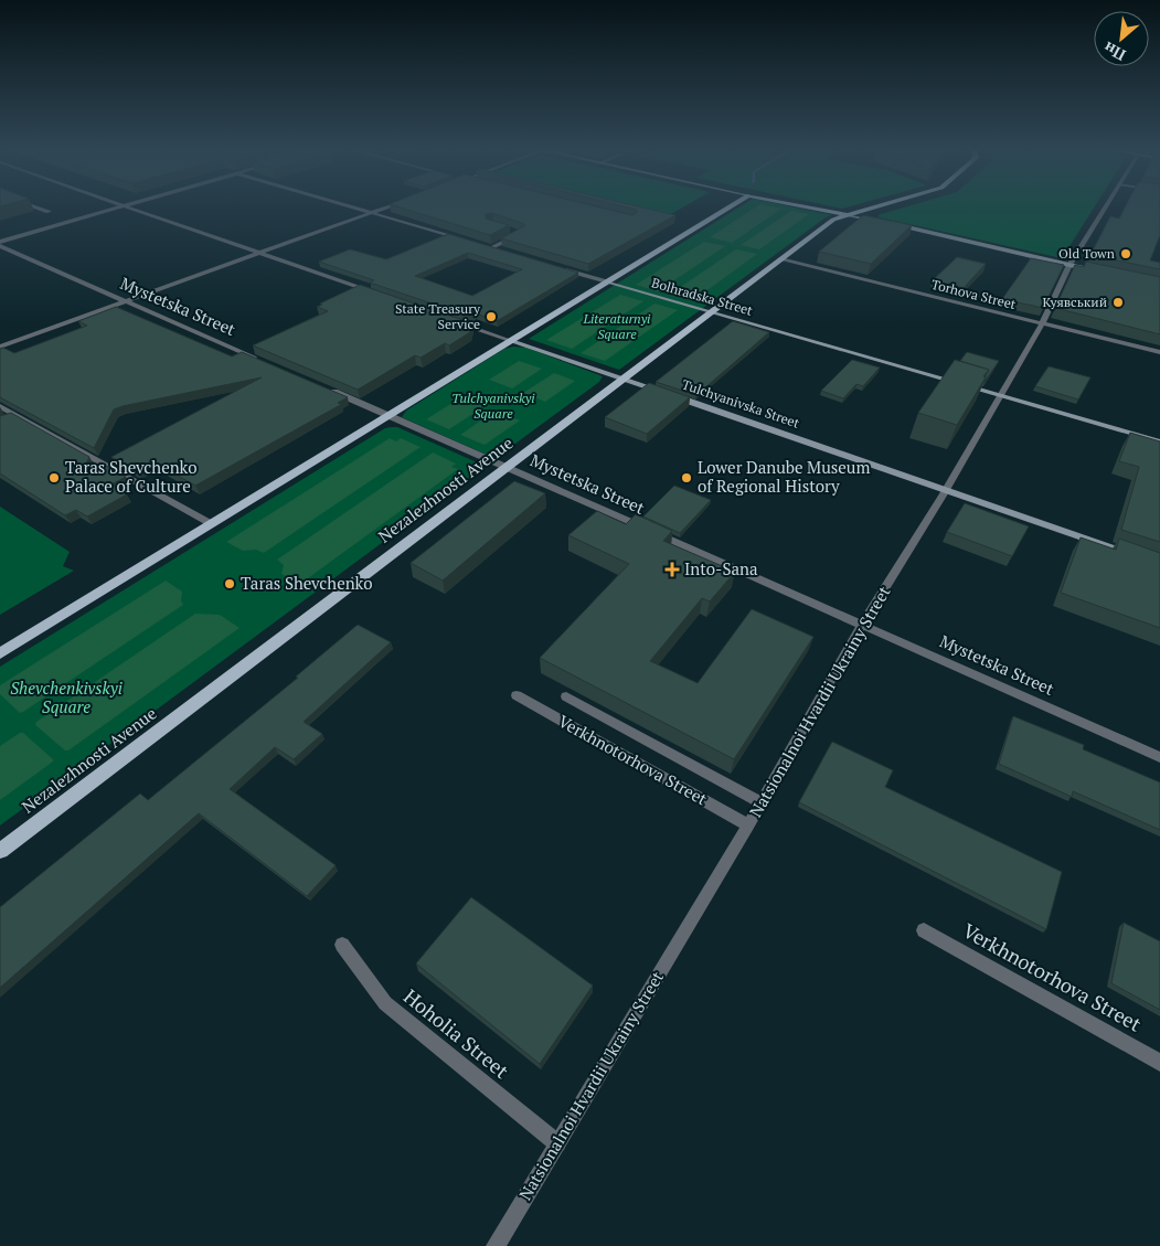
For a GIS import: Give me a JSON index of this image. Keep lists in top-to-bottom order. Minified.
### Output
{"streets":{"main road":["Bolhradska Street","Tulchyanivska Street","Nezalezhnosti Avenue"],"street":["Torhova Street","Mystetska Street","Natsionalnoi Hvardii Ukrainy Street","Verkhnotorhova Street","Hoholia Street"]},"crossings":[["Torhova Street","Nezalezhnosti Avenue"],["Torhova Street","Natsionalnoi Hvardii Ukrainy Street"],["Bolhradska Street","Nezalezhnosti Avenue"],["Bolhradska Street","Natsionalnoi Hvardii Ukrainy Street"],["Mystetska Street","Nezalezhnosti Avenue"],["Mystetska Street","Natsionalnoi Hvardii Ukrainy Street"],["Tulchyanivska Street","Nezalezhnosti Avenue"],["Tulchyanivska Street","Natsionalnoi Hvardii Ukrainy Street"],["Natsionalnoi Hvardii Ukrainy Street","Verkhnotorhova Street"],["Natsionalnoi Hvardii Ukrainy Street","Hoholia Street"]],"parks":["Literaturnyi Square","Tulchyanivskyi Square","Shevchenkivskyi Square"],"places":{"other":["Old Town","Куявський","State Treasury Service","Taras Shevchenko Palace of Culture","Lower Danube Museum of Regional History","Taras Shevchenko"],"health":["Into-Sana"]},"north":"bottom left"}
